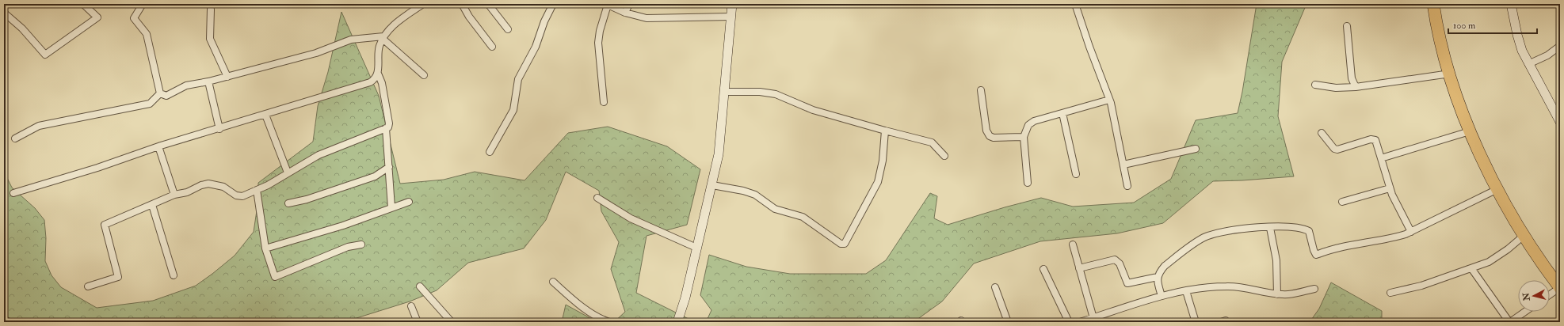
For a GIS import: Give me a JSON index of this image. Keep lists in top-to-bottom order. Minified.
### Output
{"scale_bar":"100 m","north":"left"}
